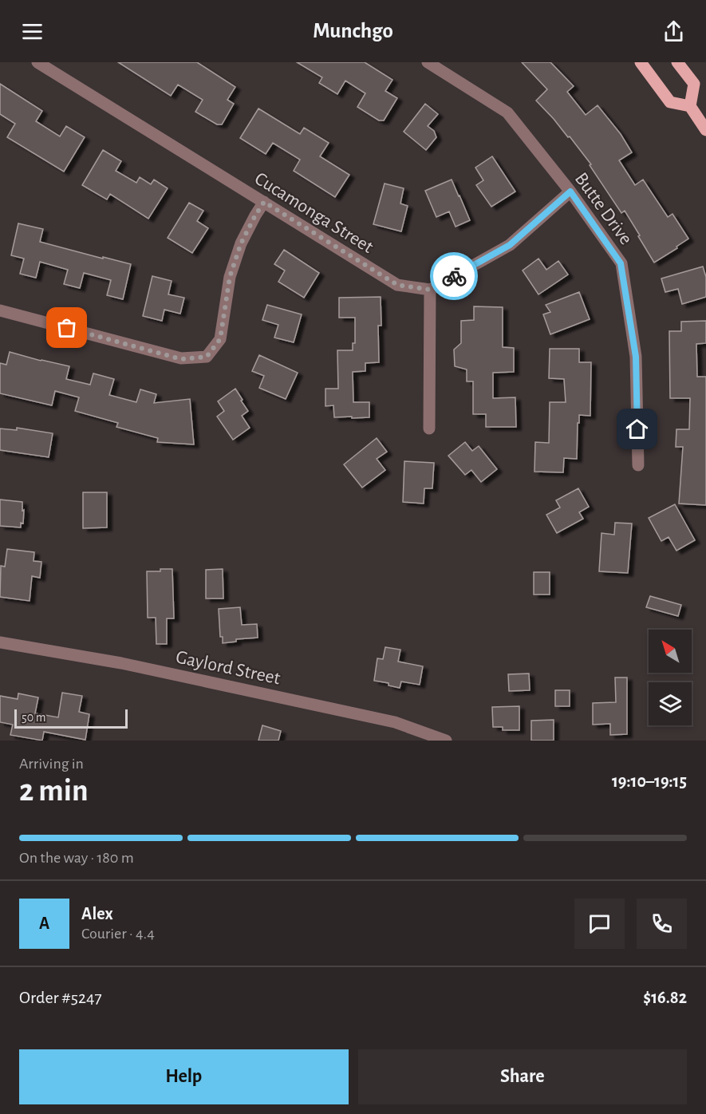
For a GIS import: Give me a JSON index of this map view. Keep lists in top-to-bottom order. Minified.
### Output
{"streets":{"street":["Butte Drive","Cucamonga Street","Gaylord Street"]},"scale_bar":"50 m","north":"top left","page":{"header":"Munchgo","scale":"50 m","heading":["2 min","Arriving in","19:10–19:15"],"panel":["Alex","Courier · 4.4","Order #5247","$16.82"],"bar":"On the way · 180 m","round":"A","buttons":["Help","Share"]}}
